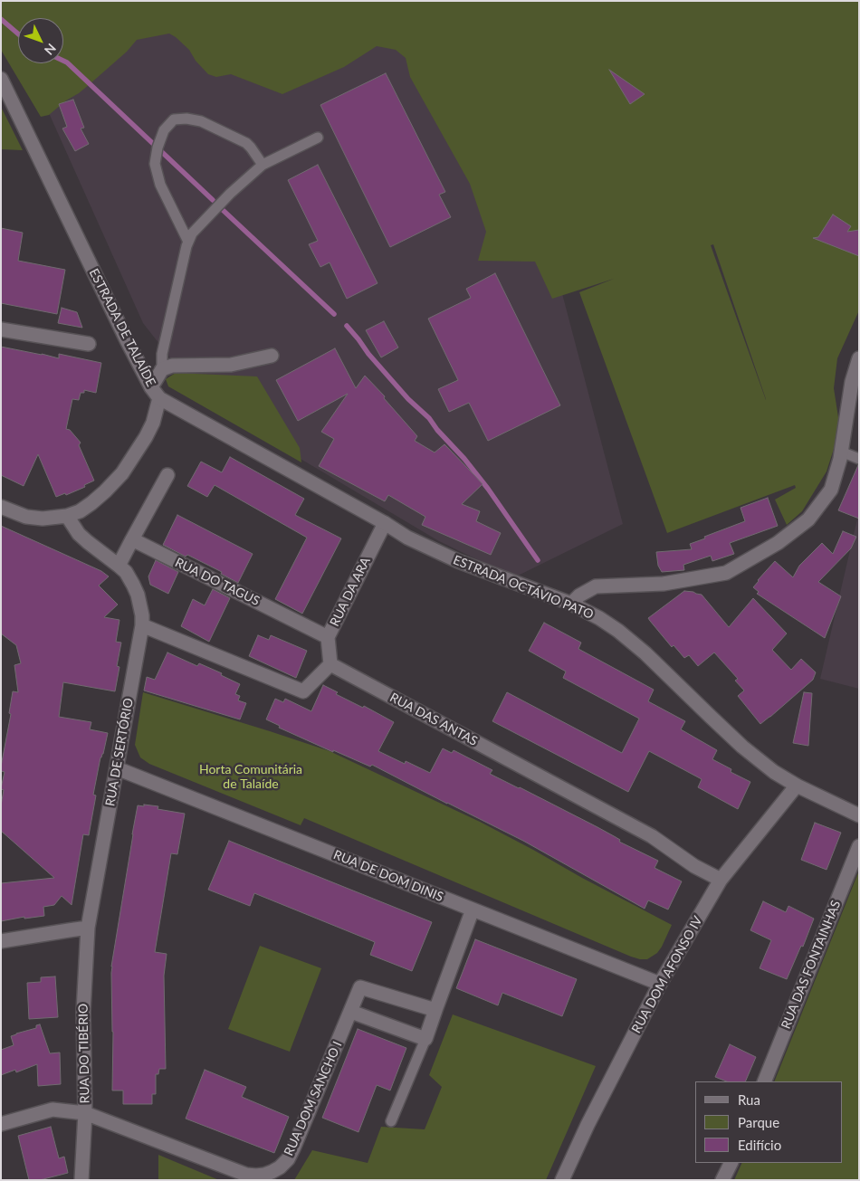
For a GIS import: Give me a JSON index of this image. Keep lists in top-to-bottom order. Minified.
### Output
{"streets":{"street":["ESTRADA DE TALAÍDE","RUA DO TAGUS","ESTRADA OCTÁVIO PATO","RUA DA ARA","RUA DAS ANTAS","RUA DE SERTÓRIO","RUA DE DOM DINIS","RUA DAS FONTAINHAS","RUA DOM AFONSO IV","RUA DO TIBÉRIO","RUA DOM SANCHO I"]},"crossings":[["ESTRADA DE TALAÍDE","ESTRADA OCTÁVIO PATO"],["ESTRADA DE TALAÍDE","RUA DE SERTÓRIO"],["RUA DO TAGUS","RUA DA ARA"],["ESTRADA OCTÁVIO PATO","RUA DA ARA"],["ESTRADA OCTÁVIO PATO","RUA DOM AFONSO IV"],["RUA DA ARA","RUA DAS ANTAS"],["RUA DAS ANTAS","RUA DOM AFONSO IV"],["RUA DE SERTÓRIO","RUA DE DOM DINIS"],["RUA DE SERTÓRIO","RUA DO TIBÉRIO"],["RUA DE DOM DINIS","RUA DOM AFONSO IV"],["RUA DO TIBÉRIO","RUA DOM SANCHO I"]],"parks":["Horta Comunitária de Talaíde"],"legend":["Rua","Parque","Edifício"],"north":"bottom right"}
